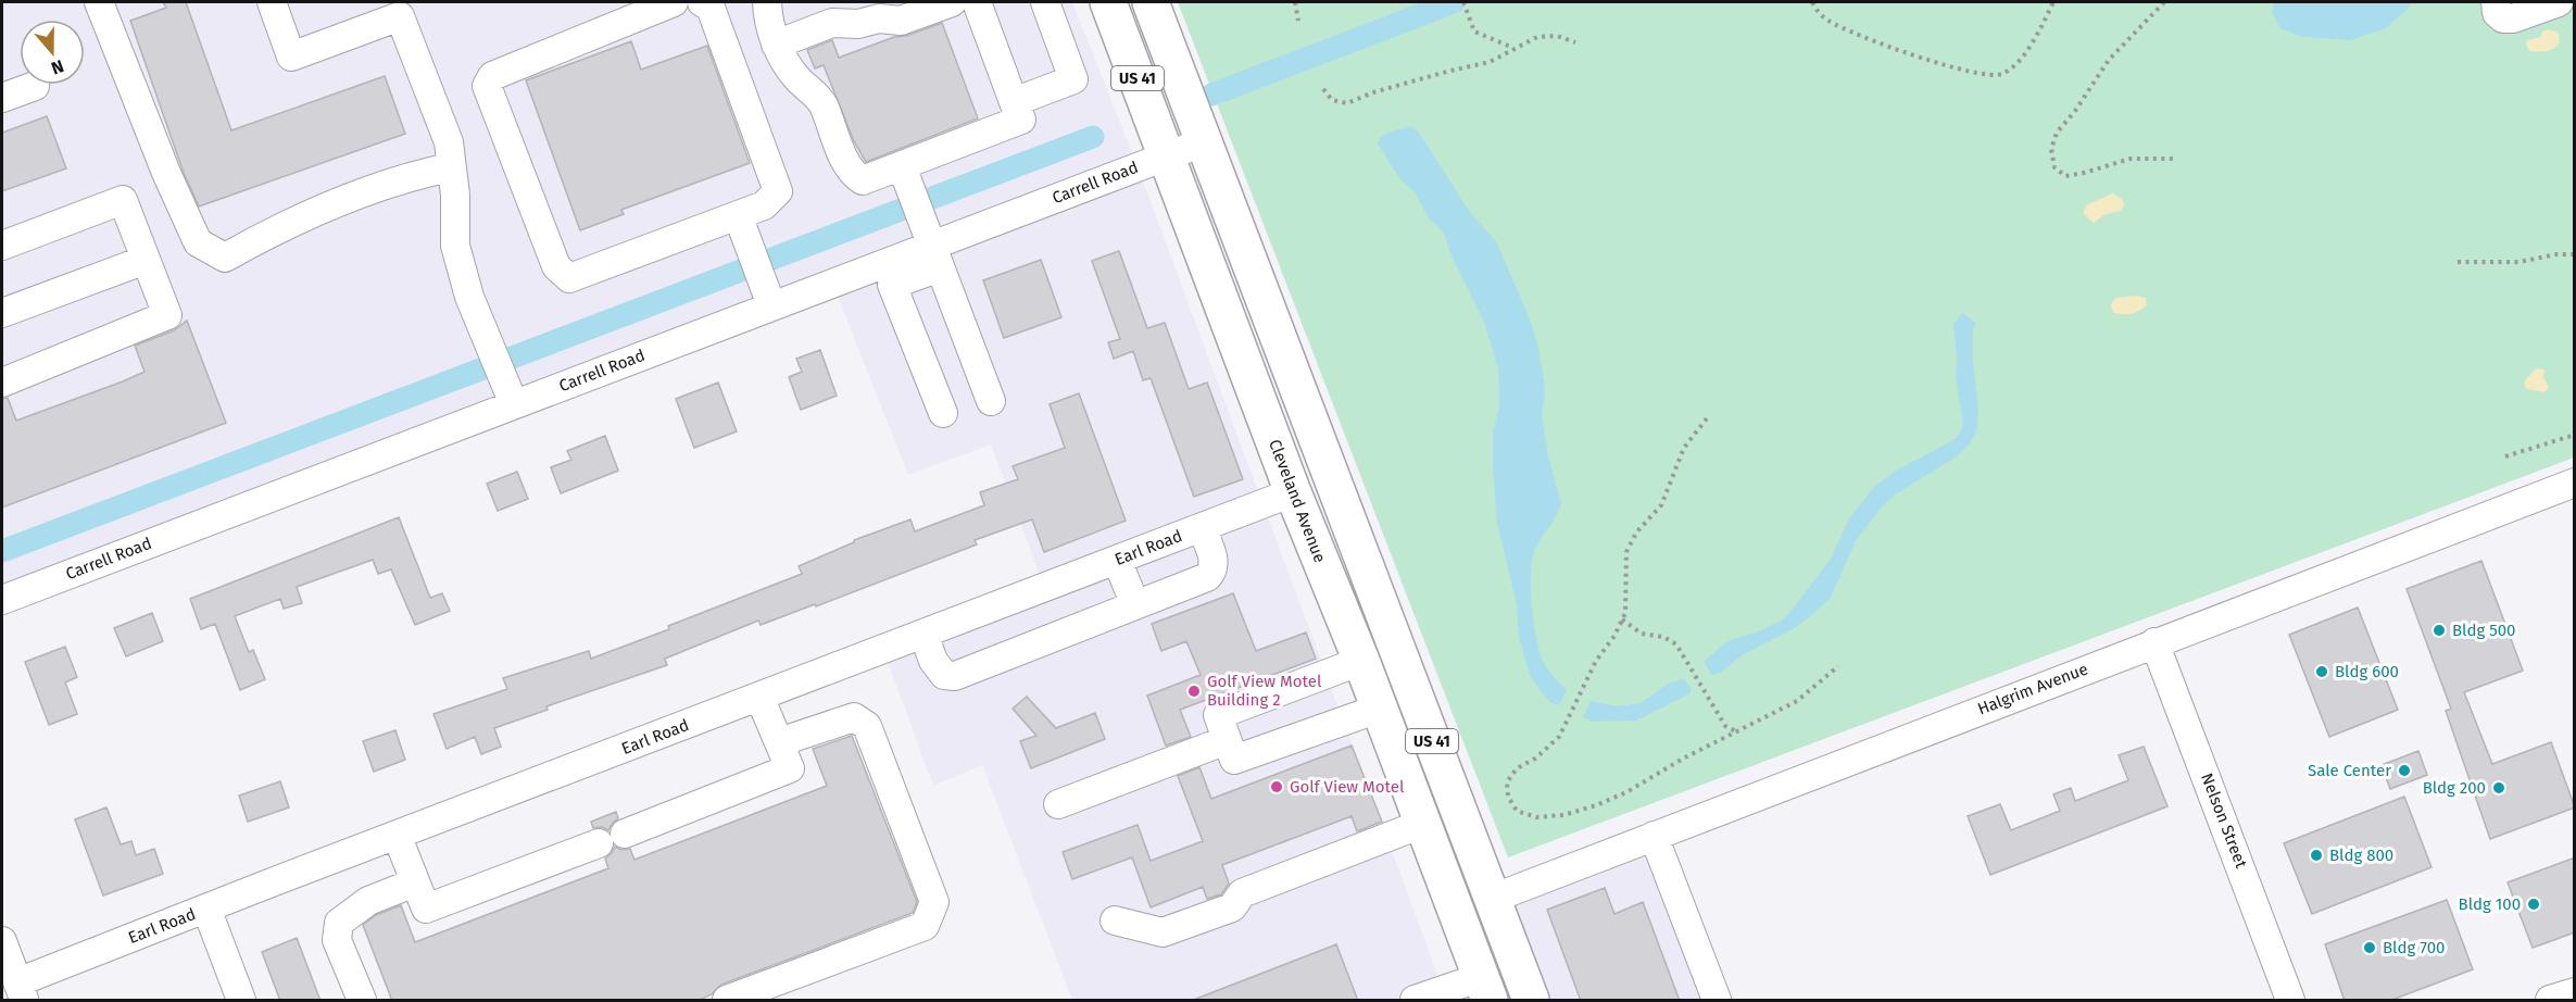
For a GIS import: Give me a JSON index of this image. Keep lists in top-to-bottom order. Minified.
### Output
{"streets":{"main road":["US 41","Cleveland Avenue"],"street":["Carrell Road","Earl Road","Halgrim Avenue","Nelson Street"]},"crossings":[["US 41","Carrell Road"],["US 41","Halgrim Avenue"],["Carrell Road","Cleveland Avenue"],["Cleveland Avenue","Earl Road"],["Halgrim Avenue","Nelson Street"]],"places":["Bldg 500","Bldg 600","Golf View Motel Building 2","Sale Center","Golf View Motel","Bldg 200","Bldg 800","Bldg 100","Bldg 700"],"north":"bottom"}
